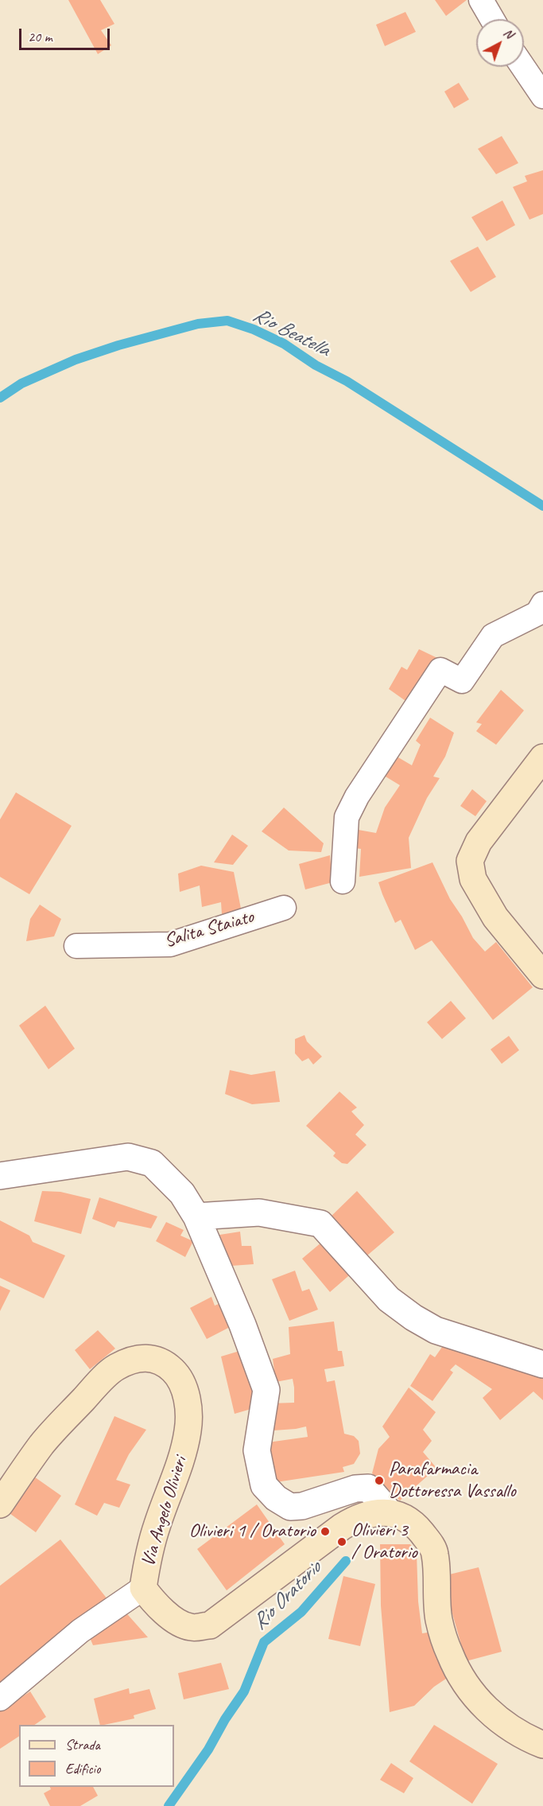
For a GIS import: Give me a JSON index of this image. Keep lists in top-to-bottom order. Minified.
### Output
{"streets":{"main road":["Via Angelo Olivieri"],"street":["Salita Staiato"]},"water":["Rio Beatella","Rio Oratorio"],"places":["Parafarmacia Dottoressa Vassallo","Olivieri 1 / Oratorio","Olivieri 3 / Oratorio"],"legend":["Strada","Edificio"],"scale_bar":"20 m","north":"top right"}
